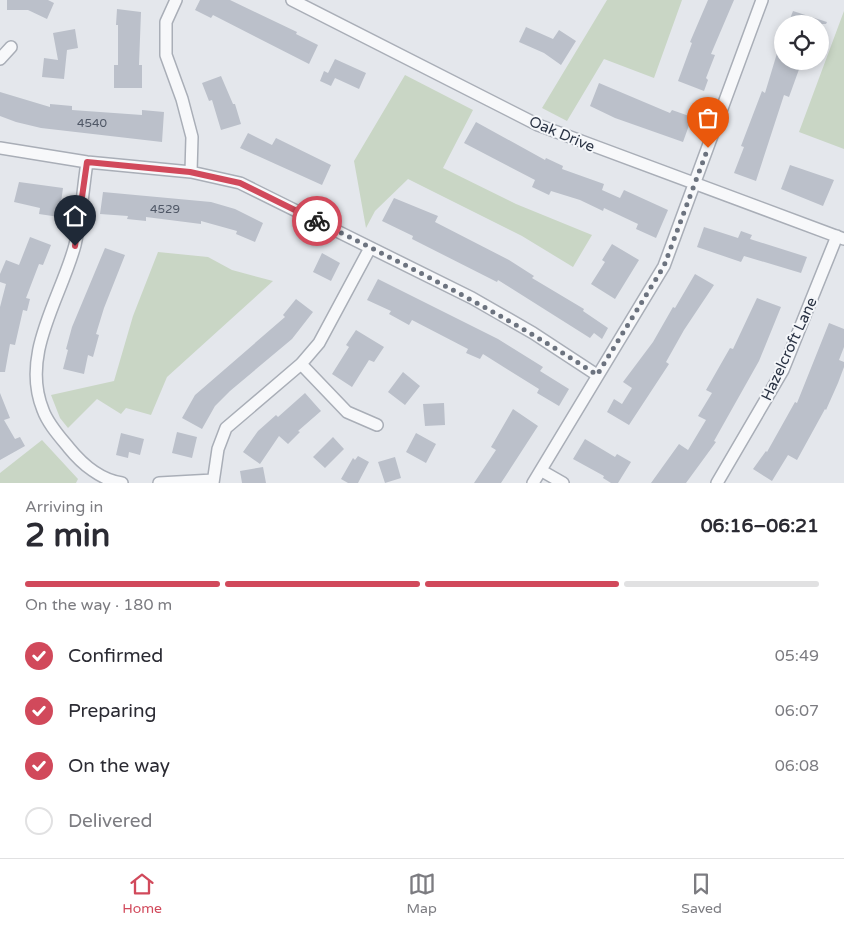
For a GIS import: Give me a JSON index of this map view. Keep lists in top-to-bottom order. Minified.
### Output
{"streets":{"street":["Oak Drive","Hazelcroft Lane"]},"crossings":[["Oak Drive","Hazelcroft Lane"]],"house_numbers":["4540","4529"],"page":{"heading":["2 min","Arriving in","06:16–06:21"],"bar":"On the way · 180 m","list":[["Confirmed","05:49"],["Preparing","06:07"],["On the way","06:08"],"Delivered"],"tabs":["Home","Map","Saved"]}}
